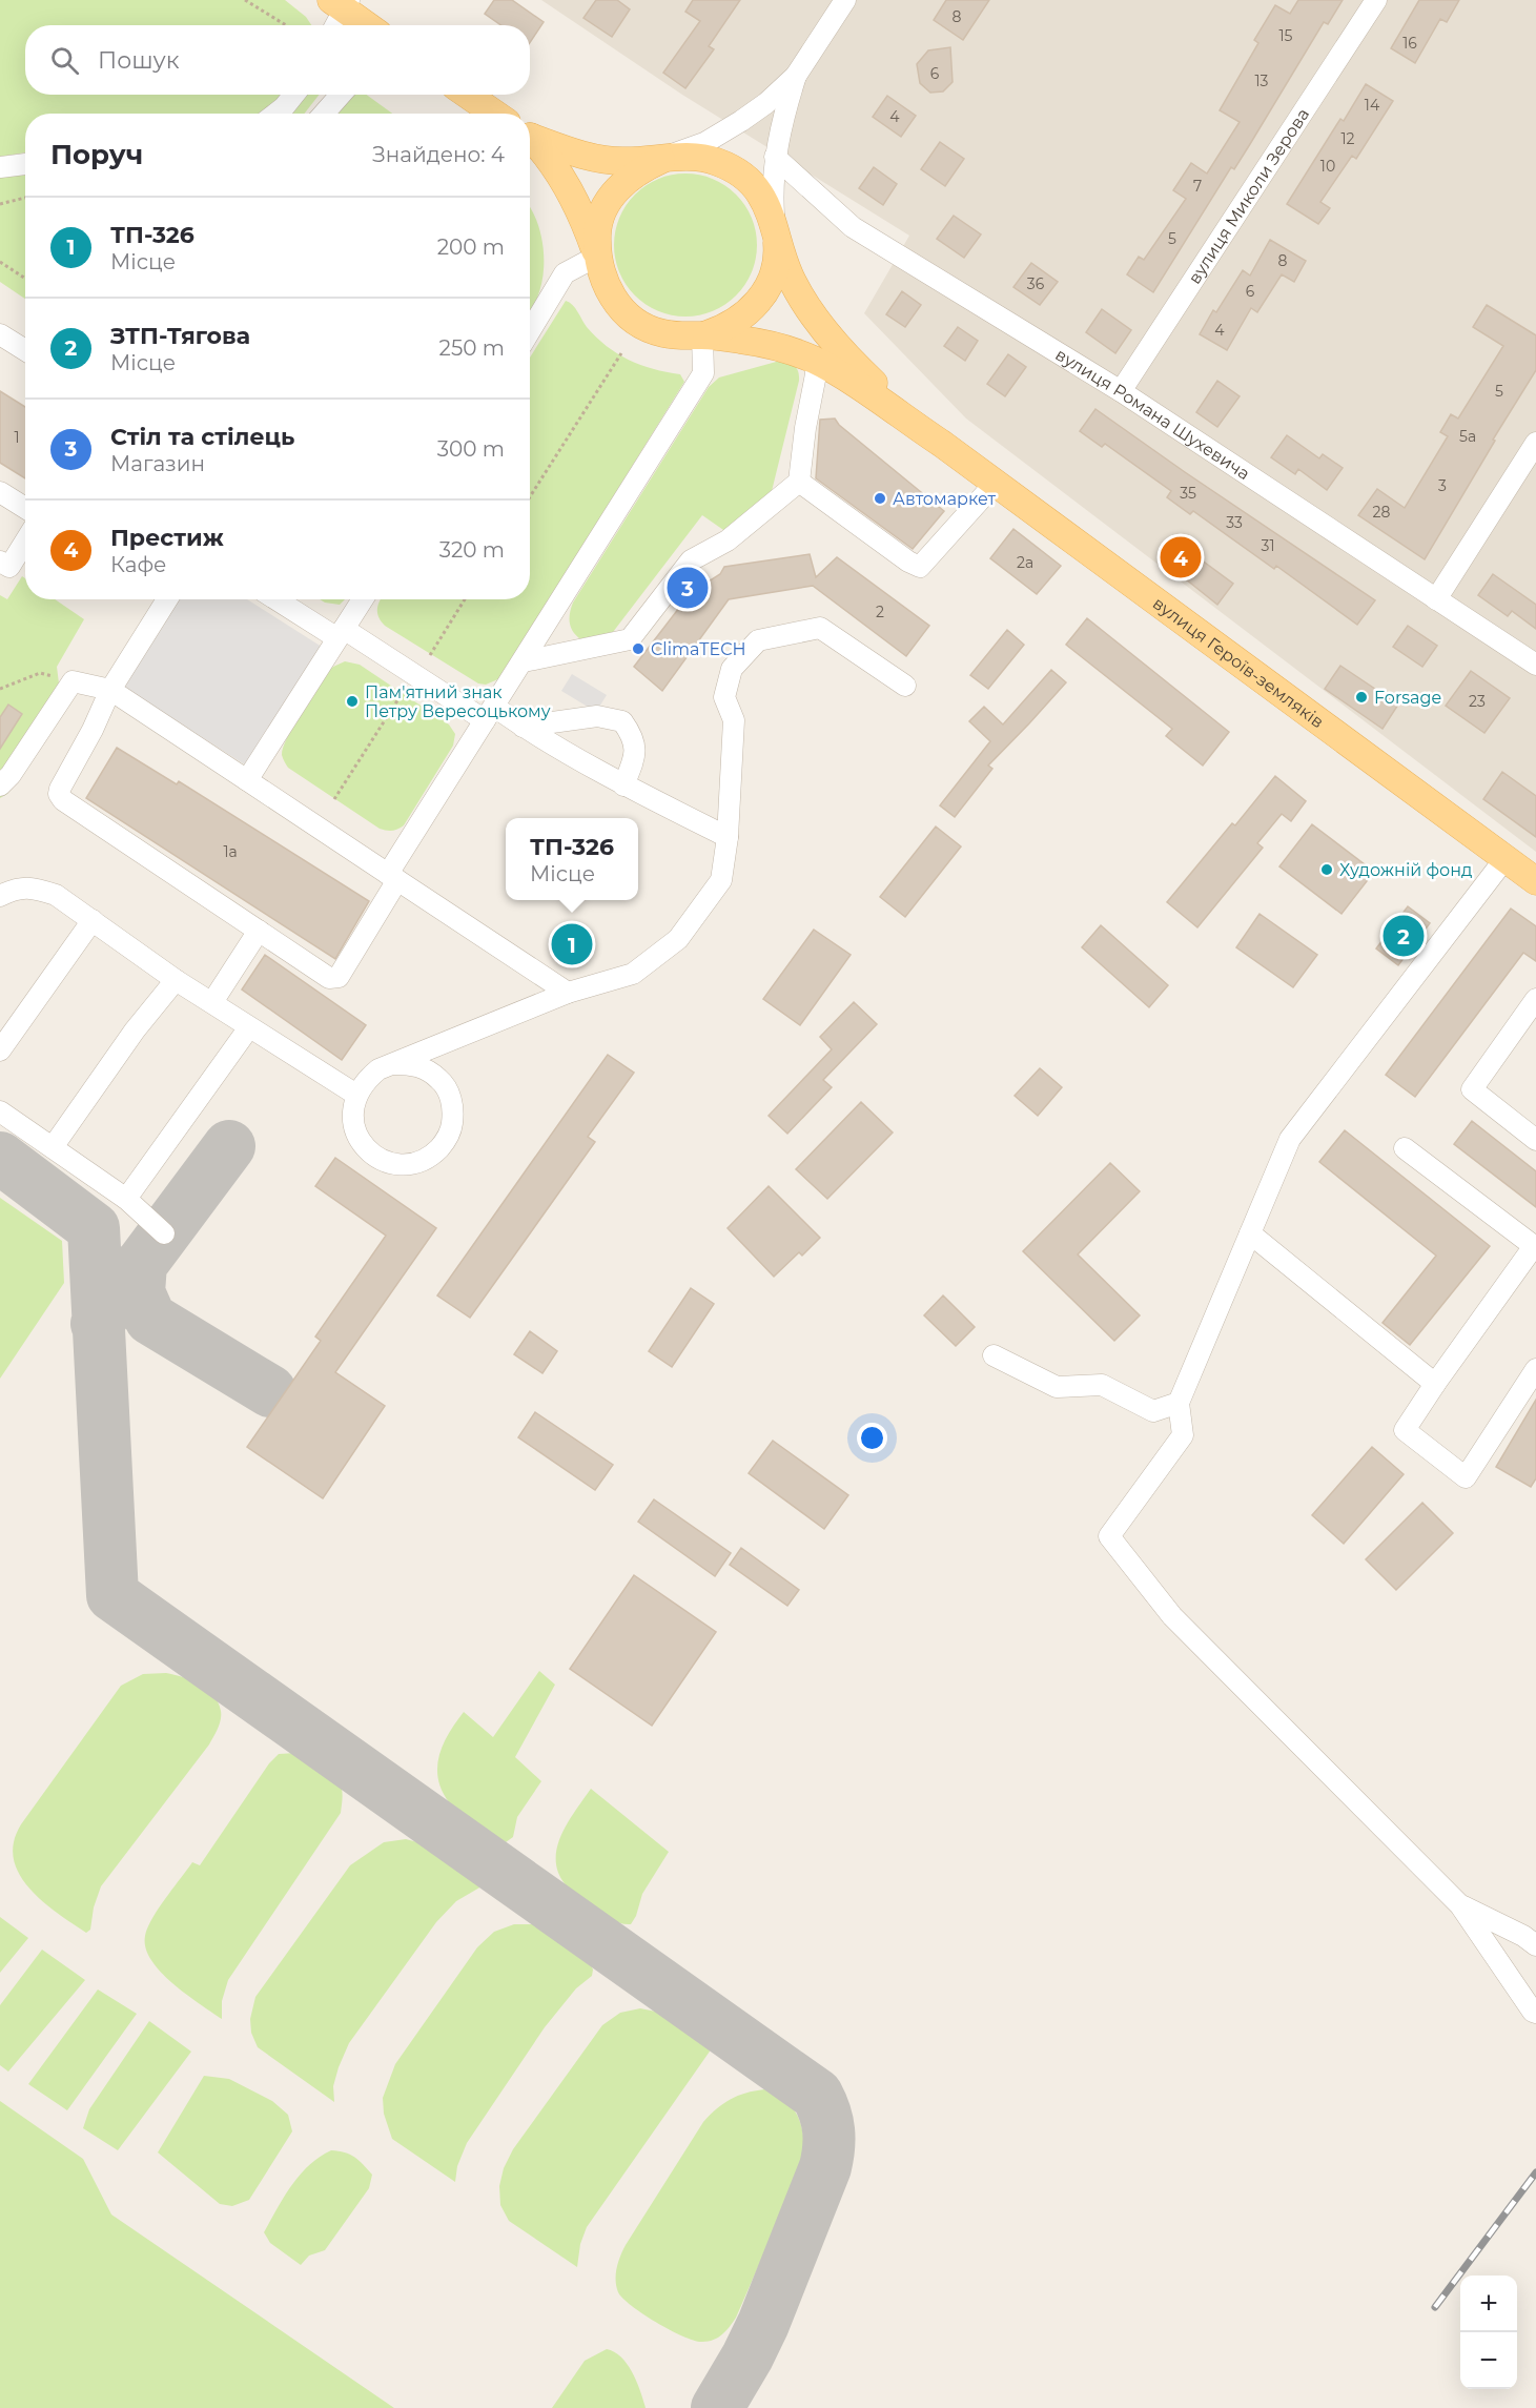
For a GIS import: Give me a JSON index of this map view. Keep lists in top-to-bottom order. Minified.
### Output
{"streets":{"main road":["вулиця Героїв-земляків"],"street":["вулиця Миколи Зерова","вулиця Романа Шухевича"]},"crossings":[["вулиця Миколи Зерова","вулиця Романа Шухевича"]],"places":["Автомаркет","ClimaTECH","Forsage","Пам'ятний знак Петру Вересоцькому","Художній фонд"],"house_numbers":["8","15","16","6","13","14","4","12","10","7","5","8","36","6","4","5","5а","1","3","35","28","33","31","2а","2","23","1а"],"page":{"search":"Пошук","heading":["Поруч","Знайдено: 4"],"list":[{"mark":"1","name":"ТП-326","note":"Місце","value":"200 m"},{"mark":"2","name":"ЗТП-Тягова","note":"Місце","value":"250 m"},{"mark":"3","name":"Стіл та стілець","note":"Магазин","value":"300 m"},{"mark":"4","name":"Престиж","note":"Кафе","value":"320 m"}],"pins":["4","3","2","1"],"popup":["ТП-326","Місце"],"map_buttons":["+","−"]}}
